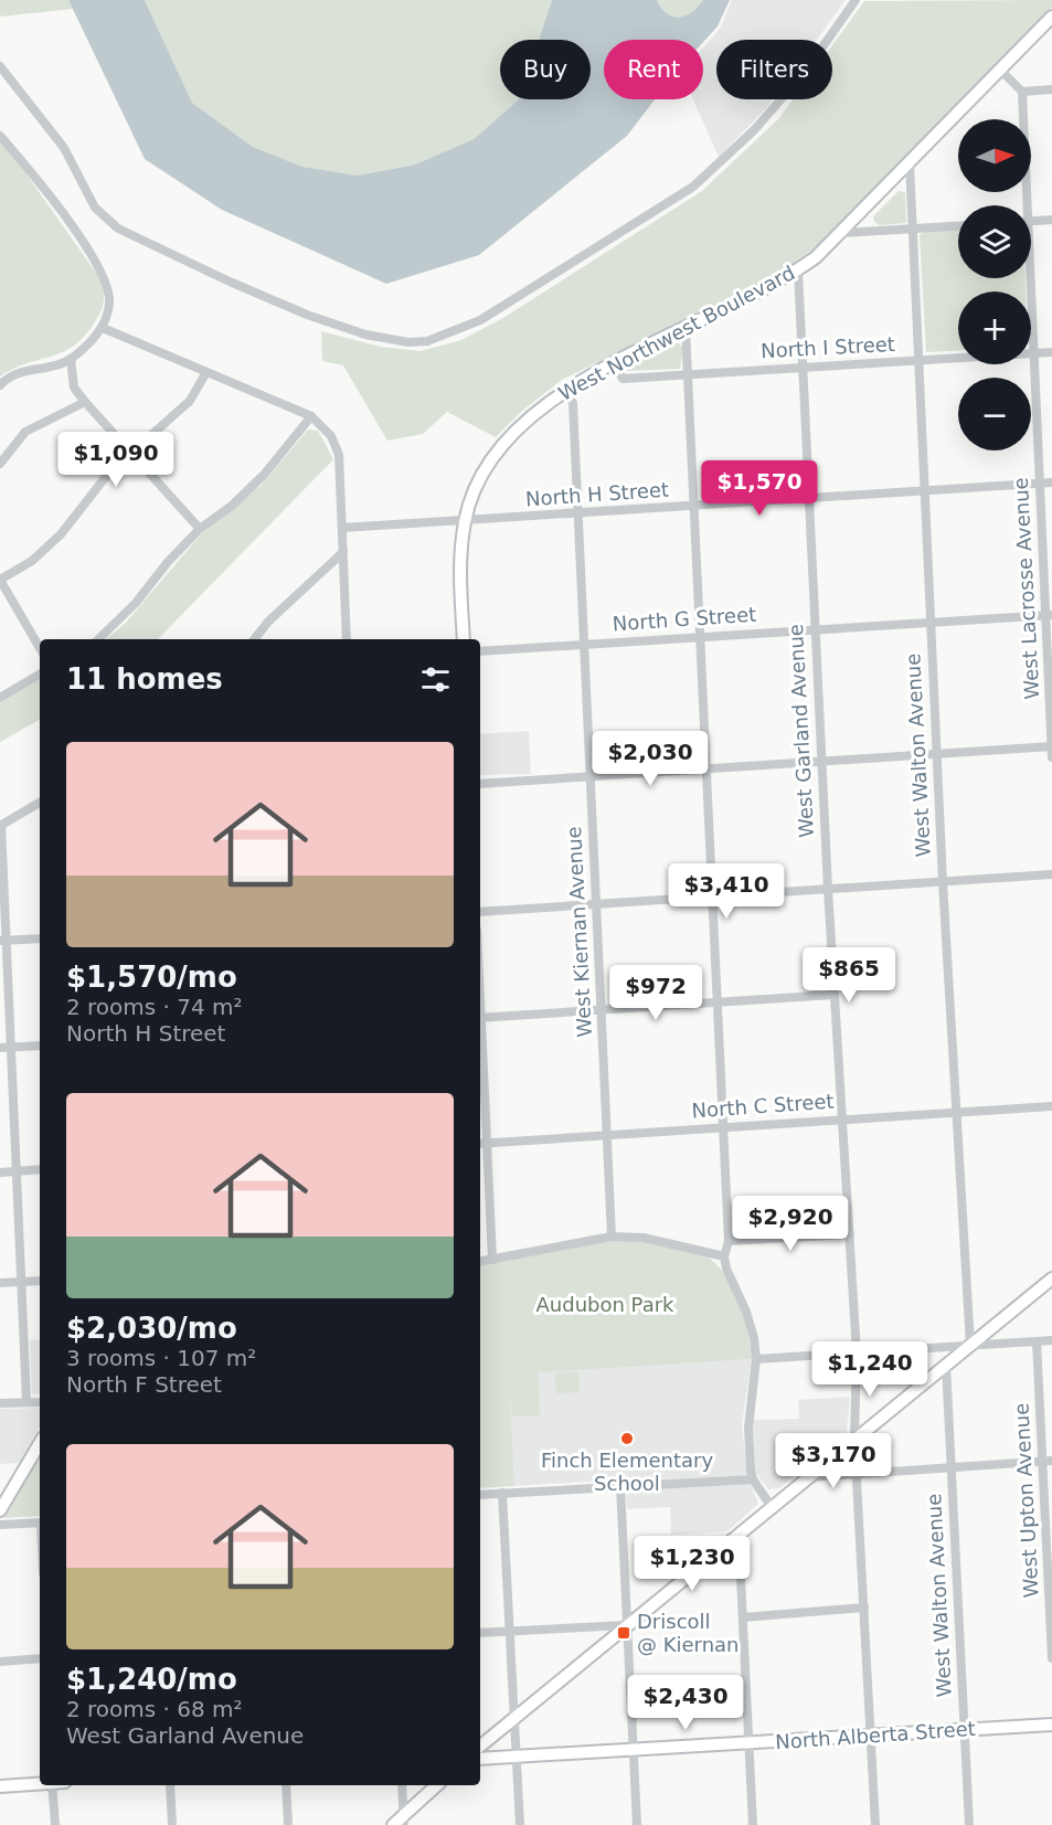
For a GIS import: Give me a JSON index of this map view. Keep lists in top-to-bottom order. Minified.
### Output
{"streets":{"main road":["West Northwest Boulevard","North Alberta Street"],"street":["North I Street","North H Street","West Lacrosse Avenue","North G Street","West Garland Avenue","West Walton Avenue","West Kiernan Avenue","North C Street","West Upton Avenue"]},"crossings":[["West Northwest Boulevard","North I Street"],["West Northwest Boulevard","North H Street"],["West Northwest Boulevard","West Garland Avenue"],["West Northwest Boulevard","West Walton Avenue"],["West Northwest Boulevard","West Kiernan Avenue"],["North I Street","West Lacrosse Avenue"],["North I Street","West Garland Avenue"],["North I Street","West Walton Avenue"],["North H Street","West Lacrosse Avenue"],["North H Street","West Garland Avenue"],["North H Street","West Walton Avenue"],["North H Street","West Kiernan Avenue"],["West Lacrosse Avenue","North G Street"],["North G Street","West Garland Avenue"],["North G Street","West Walton Avenue"],["North G Street","West Kiernan Avenue"],["West Garland Avenue","North C Street"],["West Garland Avenue","North Alberta Street"],["West Walton Avenue","North C Street"],["West Walton Avenue","North Alberta Street"],["West Kiernan Avenue","North C Street"]],"parks":["Audubon Park"],"places":{"other":["Finch Elementary School"],"transit":["Driscoll @ Kiernan"]},"north":"right","page":{"chip":["Buy","Rent","Filters"],"map_buttons":["+","−"],"price":["$1,090","$1,570","$2,030","$3,410","$865","$972","$2,920","$1,240","$3,170","$1,230","$2,430"],"heading":"11 homes","list":[{"name":"$1,570/mo","note":"2 rooms · 74 m² · North H Street"},{"name":"$2,030/mo","note":"3 rooms · 107 m² · North F Street"},{"name":"$1,240/mo","note":"2 rooms · 68 m² · West Garland Avenue"}]}}
